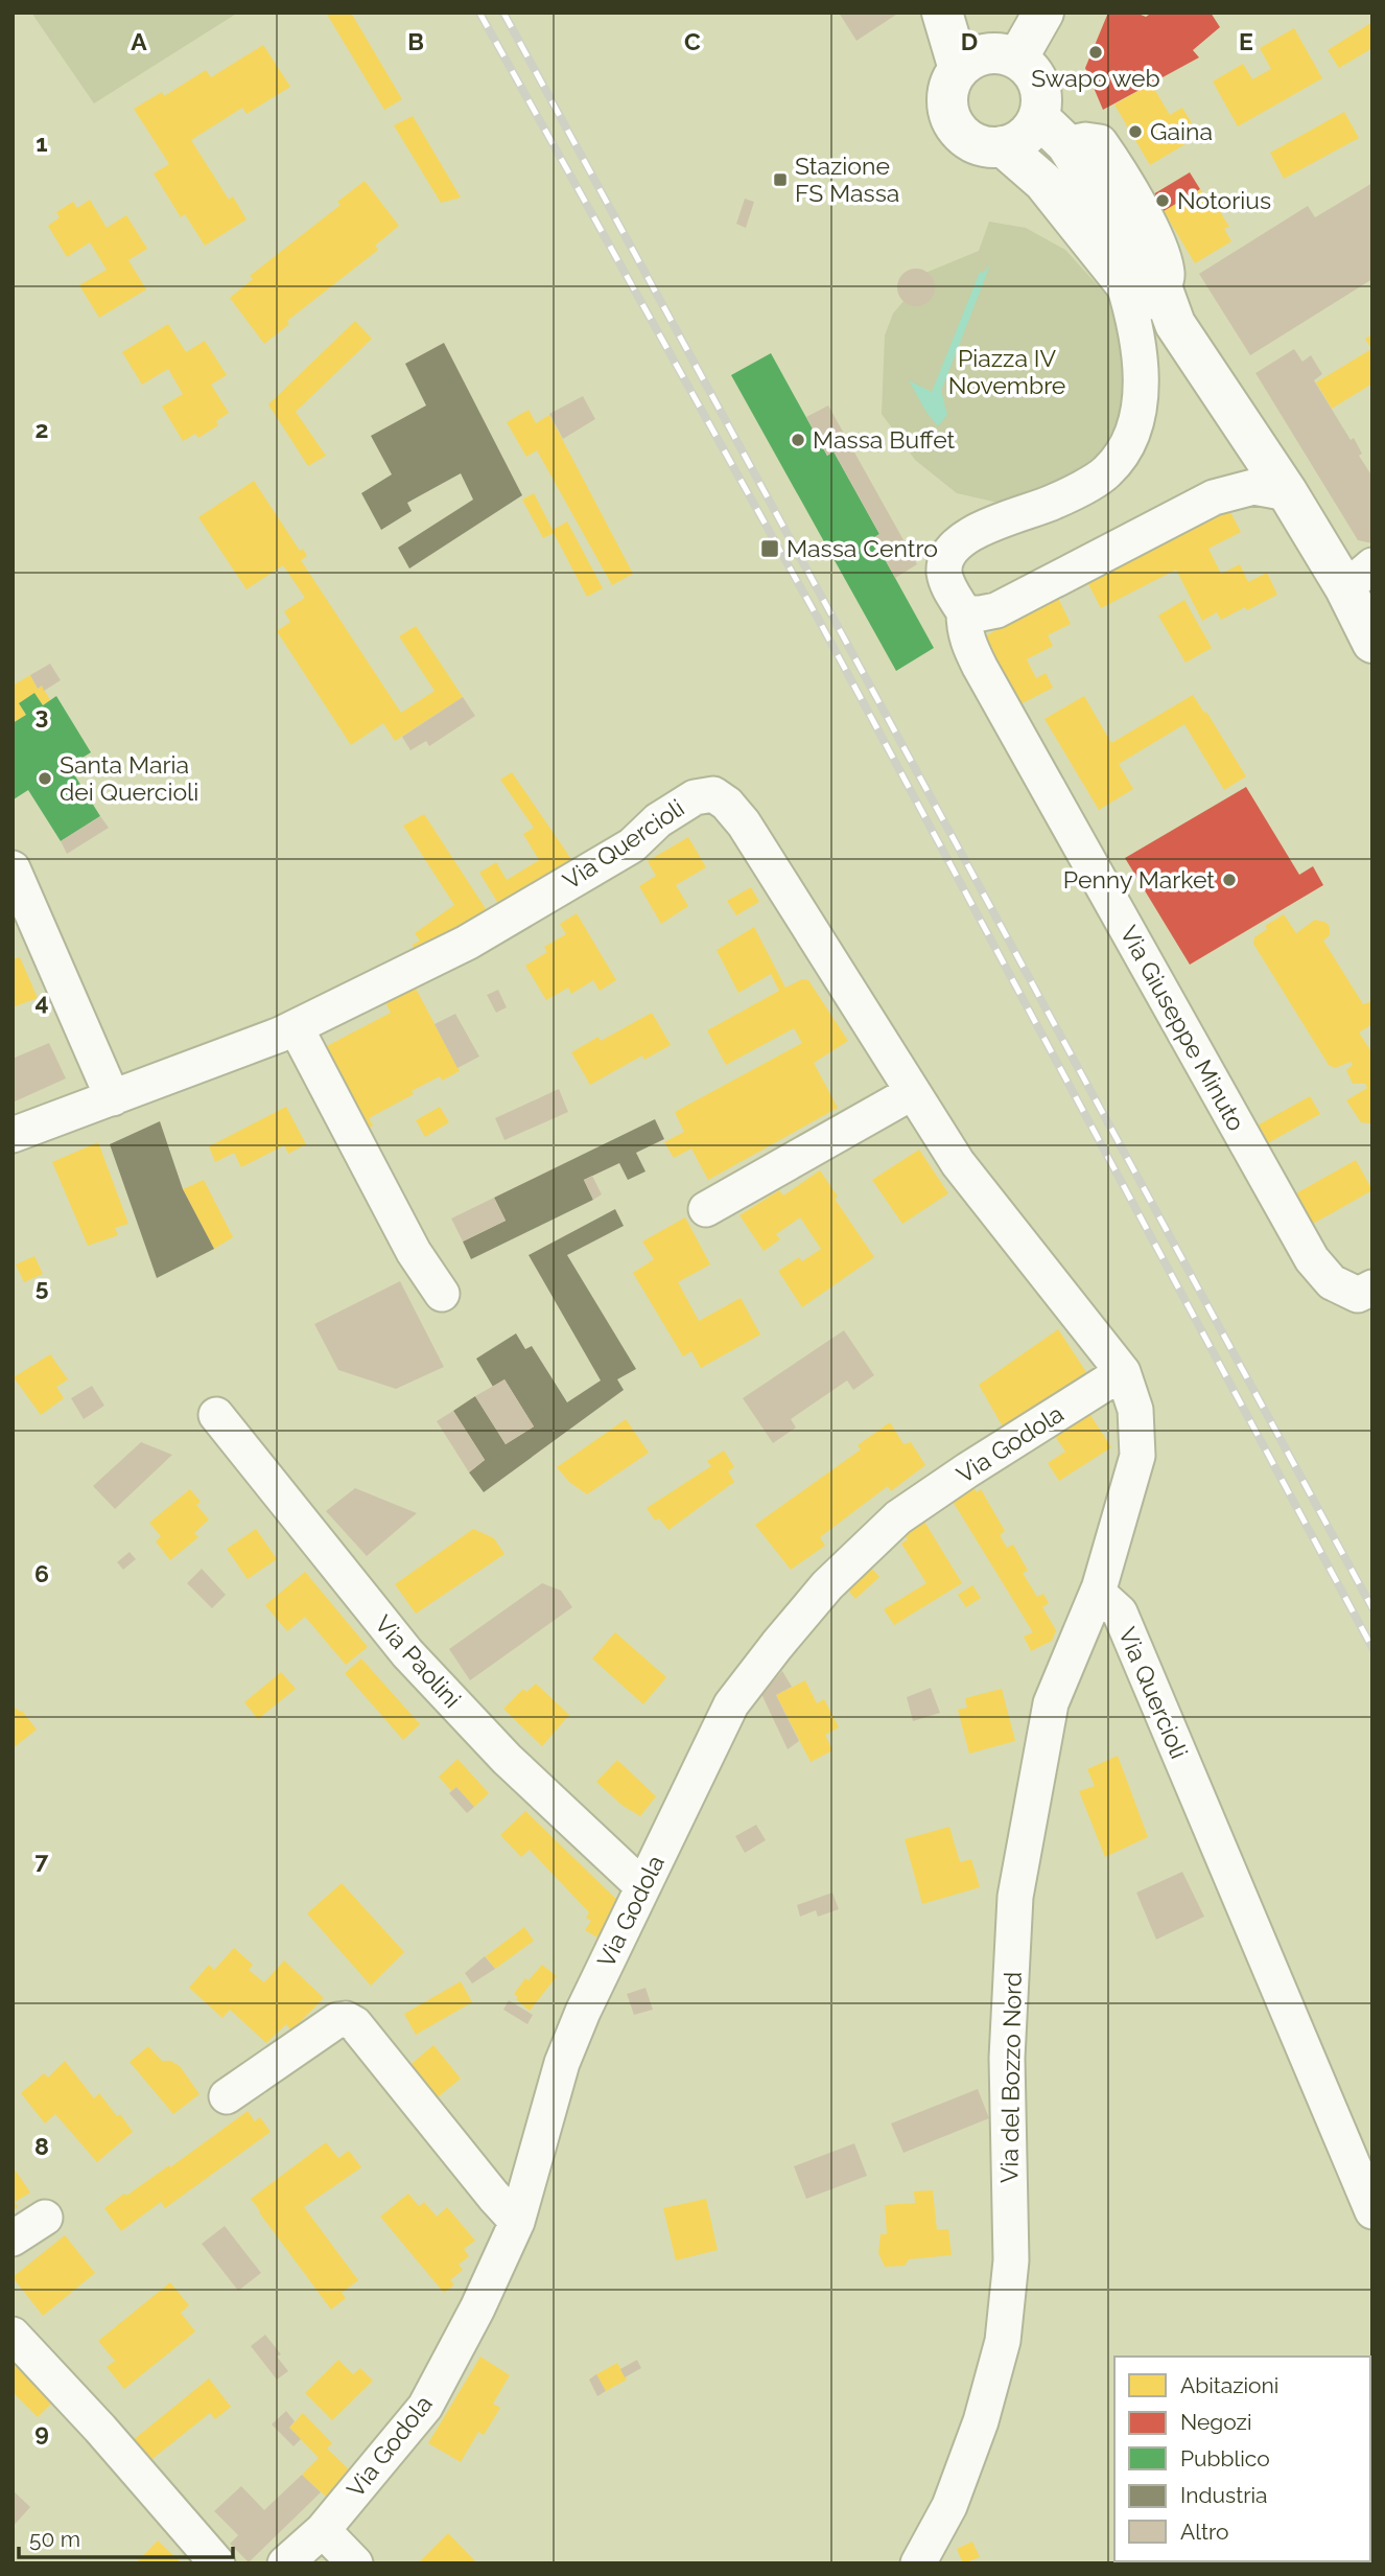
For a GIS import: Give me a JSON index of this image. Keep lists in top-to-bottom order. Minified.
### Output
{"streets":{"street":["Via Quercioli","Via Giuseppe Minuto","Via Godola","Via Paolini","Via del Bozzo Nord"]},"crossings":[["Via Quercioli","Via Godola"],["Via Quercioli","Via del Bozzo Nord"],["Via Godola","Via Paolini"]],"parks":["Piazza IV Novembre"],"places":{"other":["Swapo web","Gaina","Notorius","Massa Buffet","Santa Maria dei Quercioli","Penny Market"],"transit":["Stazione FS Massa","Massa Centro"]},"legend":["Abitazioni","Negozi","Pubblico","Industria","Altro"],"scale_bar":"50 m","grid":{"columns":["A","B","C","D","E"],"rows":["1","2","3","4","5","6","7","8","9"]}}
